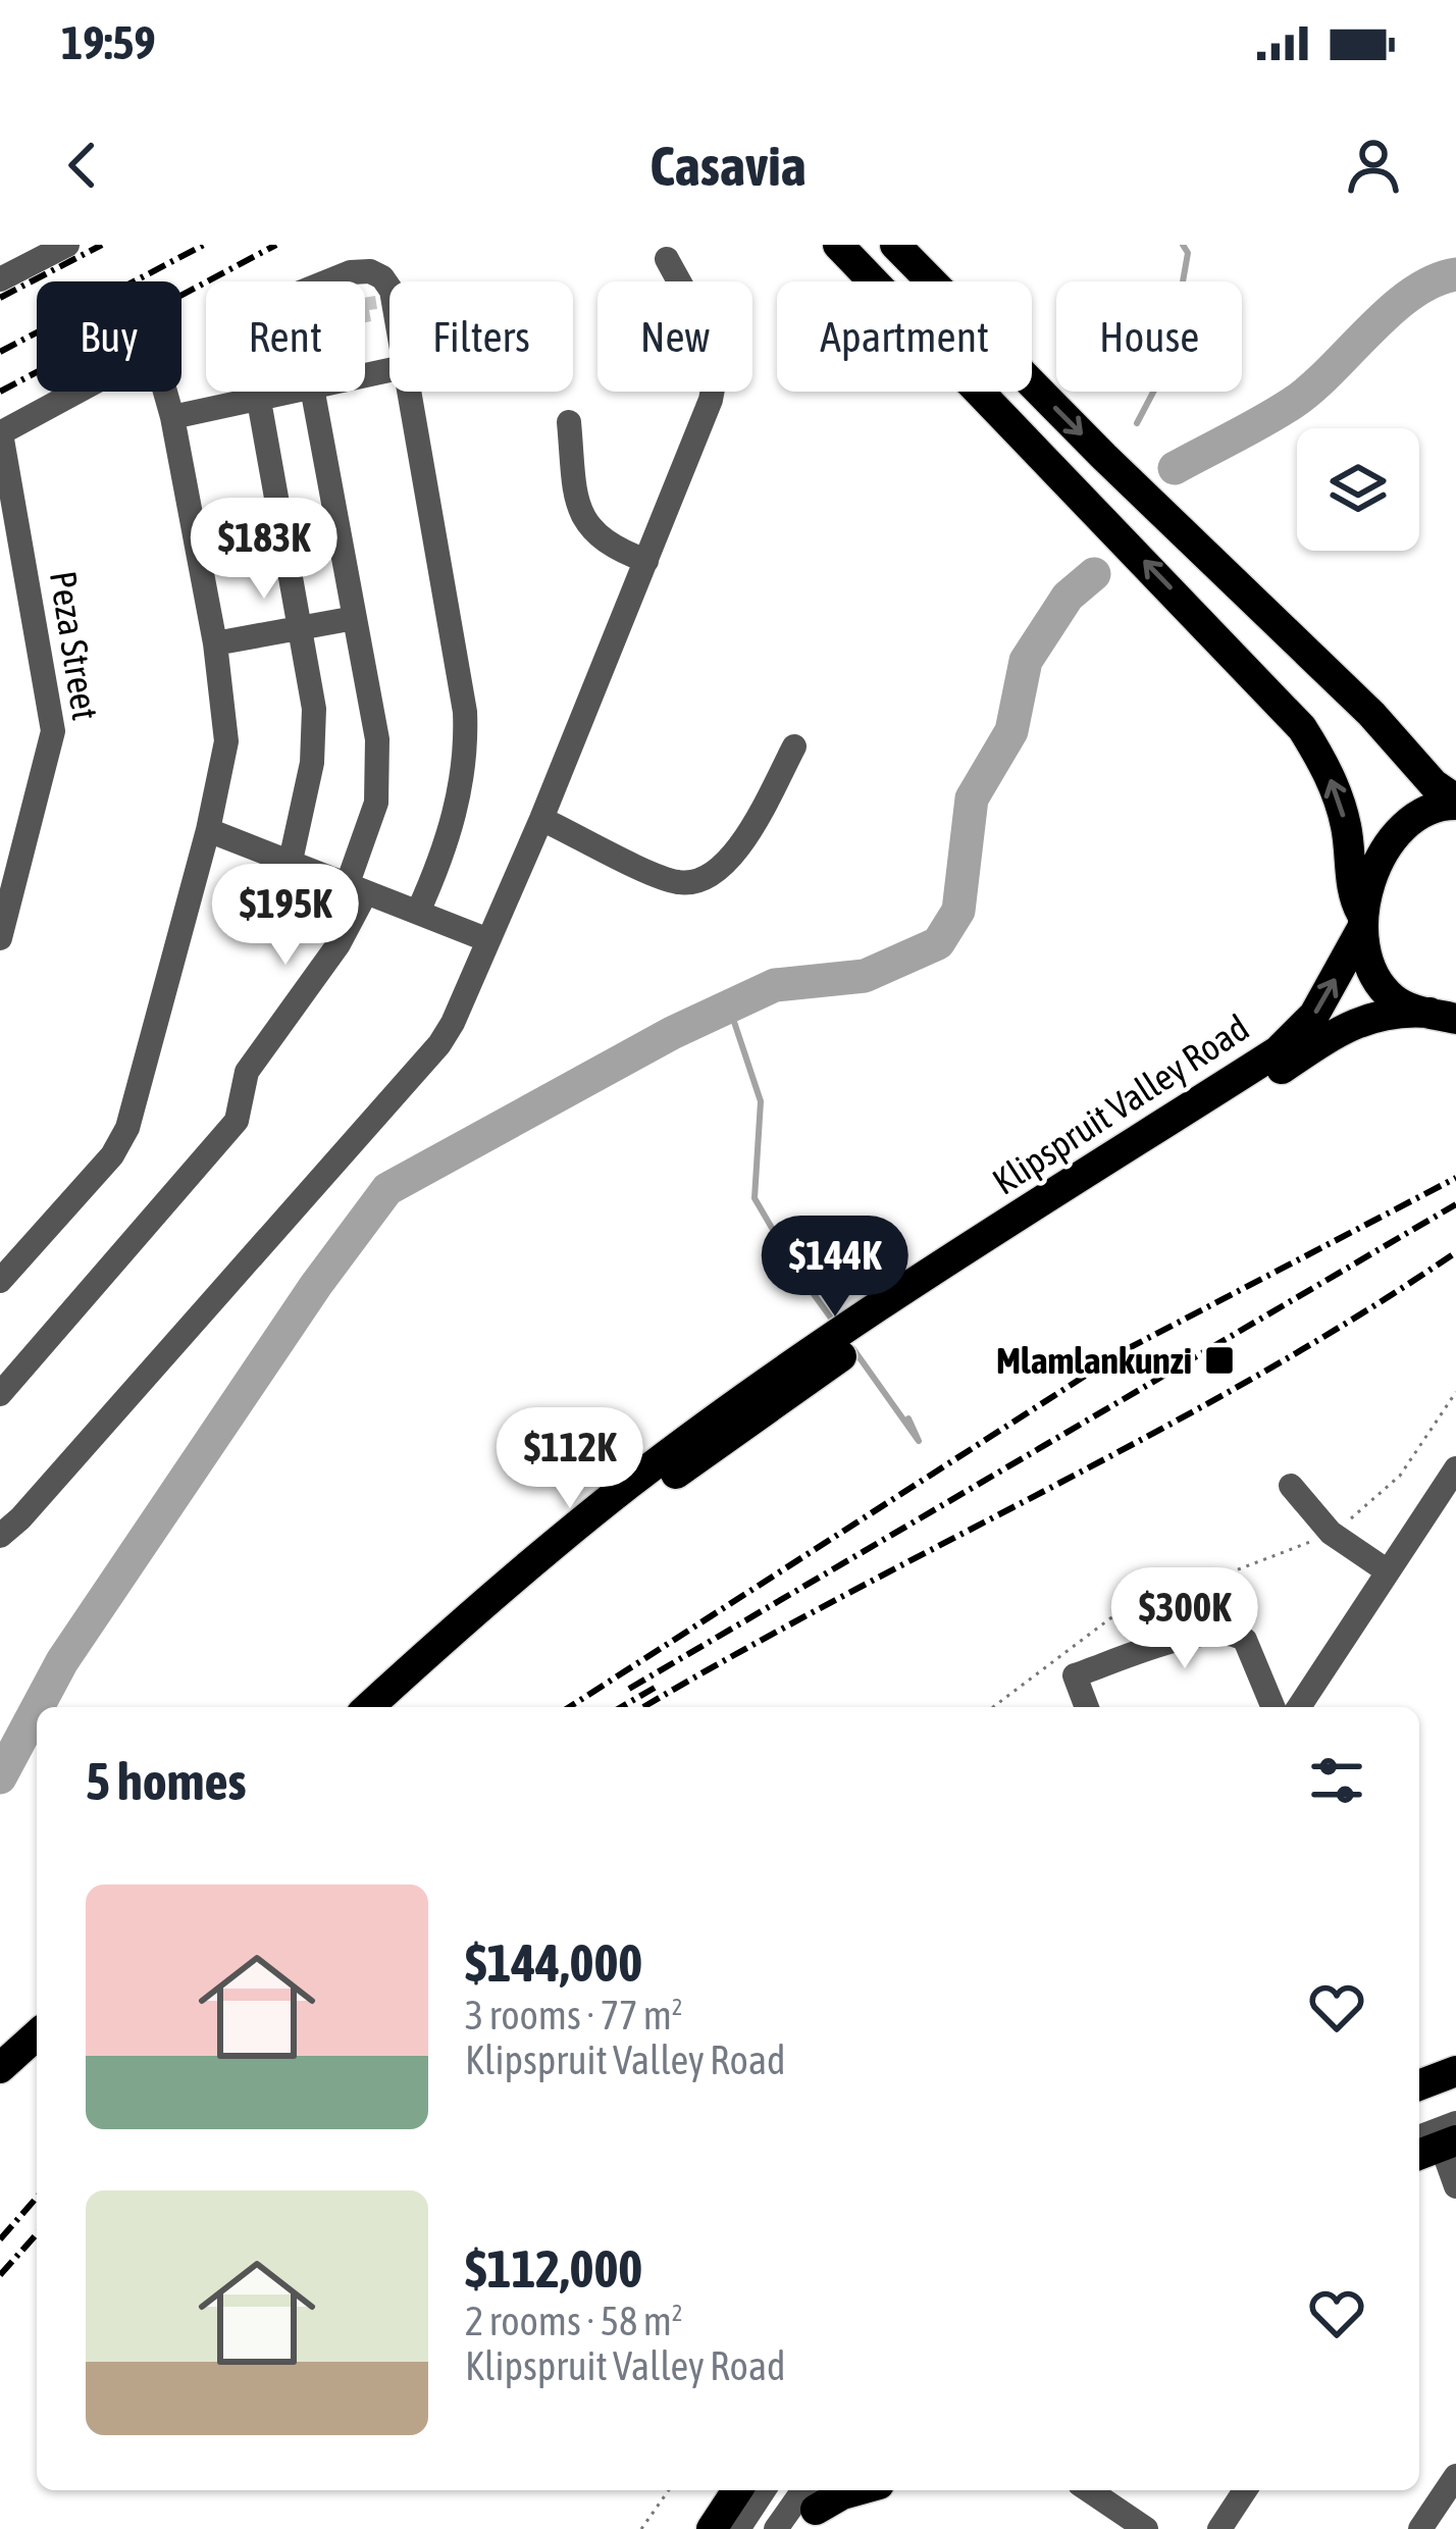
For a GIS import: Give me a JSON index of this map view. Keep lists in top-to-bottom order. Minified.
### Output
{"streets":{"main road":["Klipspruit Valley Road"],"street":["Peza Street"]},"places":{"transit":["Mlamlankunzi"]},"page":{"status":"19:59","header":"Casavia","chip":["Buy","Rent","Filters","New","Apartment","House"],"price":["$183K","$195K","$144K","$112K","$300K"],"heading":"5 homes","list":[{"name":"$144,000","note":"3 rooms · 77 m² · Klipspruit Valley Road"},{"name":"$112,000","note":"2 rooms · 58 m² · Klipspruit Valley Road"}]}}
